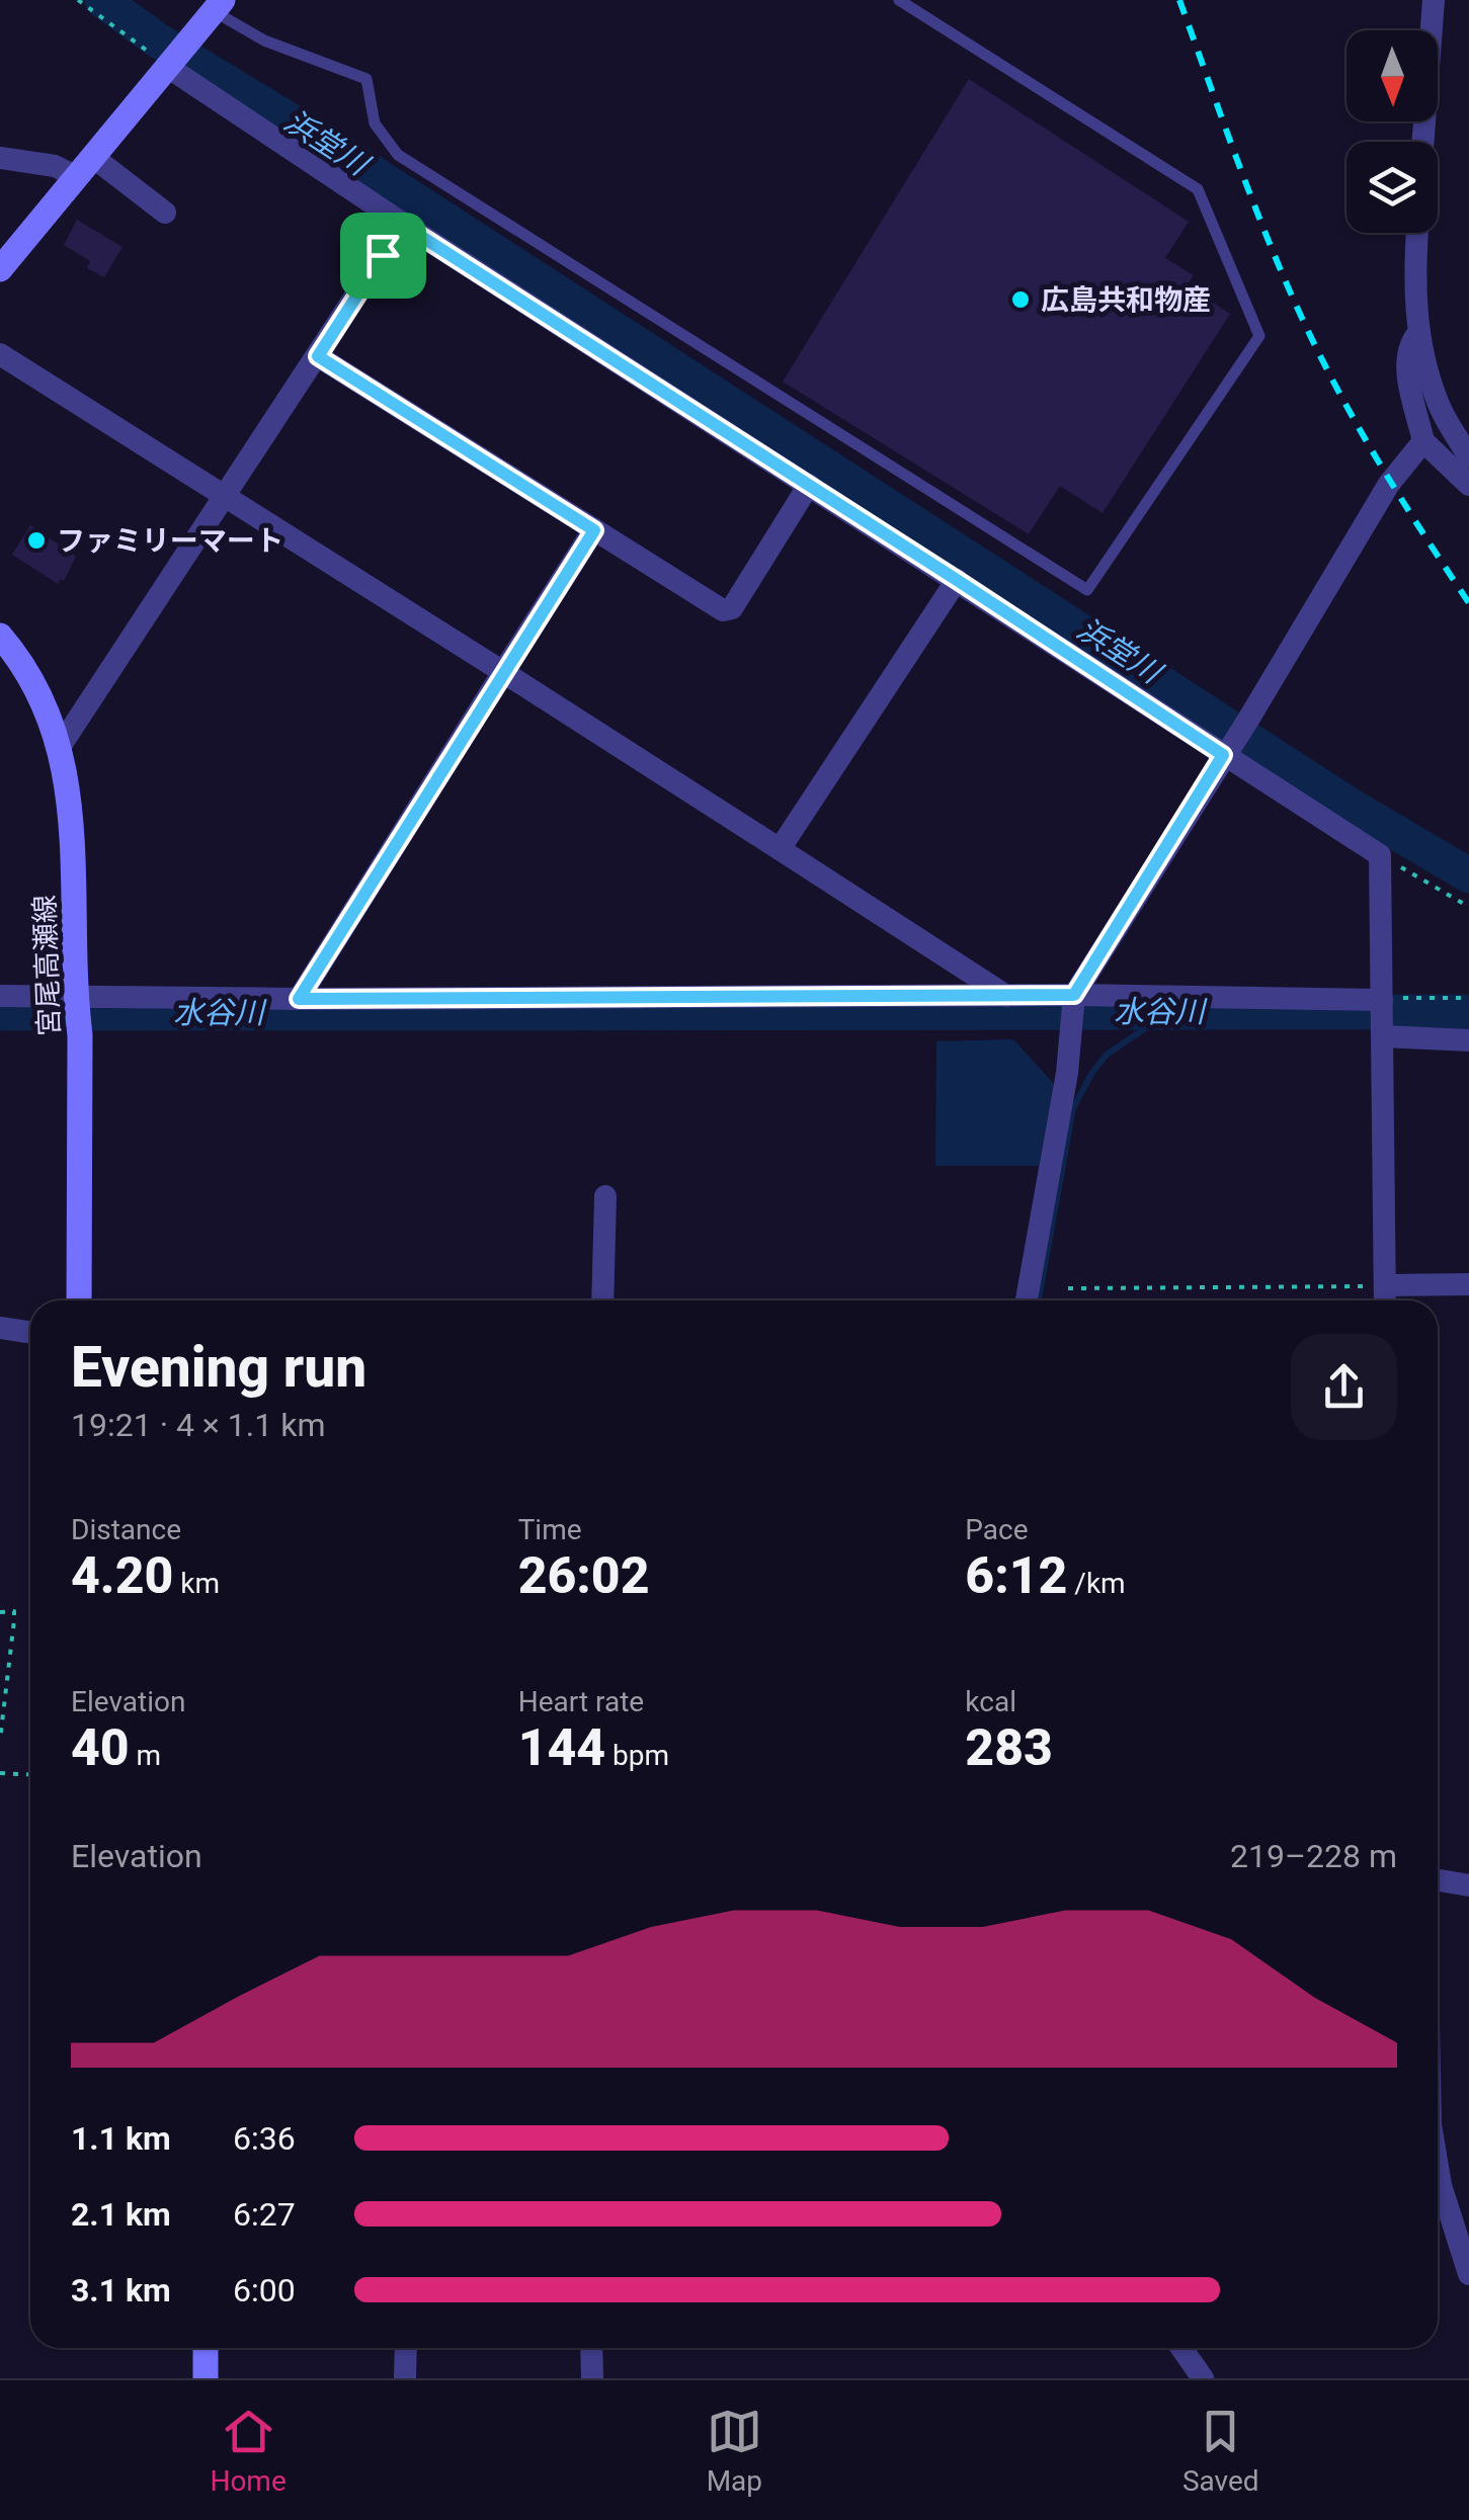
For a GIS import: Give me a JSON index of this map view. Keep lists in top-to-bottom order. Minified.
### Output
{"streets":{"main road":["宮尾高瀬線"]},"water":["浜堂川","水谷川"],"places":["広島共和物産","ファミリーマート"],"north":"bottom","page":{"heading":["Evening run","19:21 · 4 × 1.1 km"],"stats":[["Distance","4.20 km"],["Time","26:02"],["Pace","6:12 /km"],["Elevation","40 m"],["Heart rate","144 bpm"],["kcal","283"]],"chart":["Elevation","219–228 m"],"list":[{"name":"1.1 km","note":"6:36"},{"name":"2.1 km","note":"6:27"},{"name":"3.1 km","note":"6:00"}],"tabs":["Home","Map","Saved"]}}
